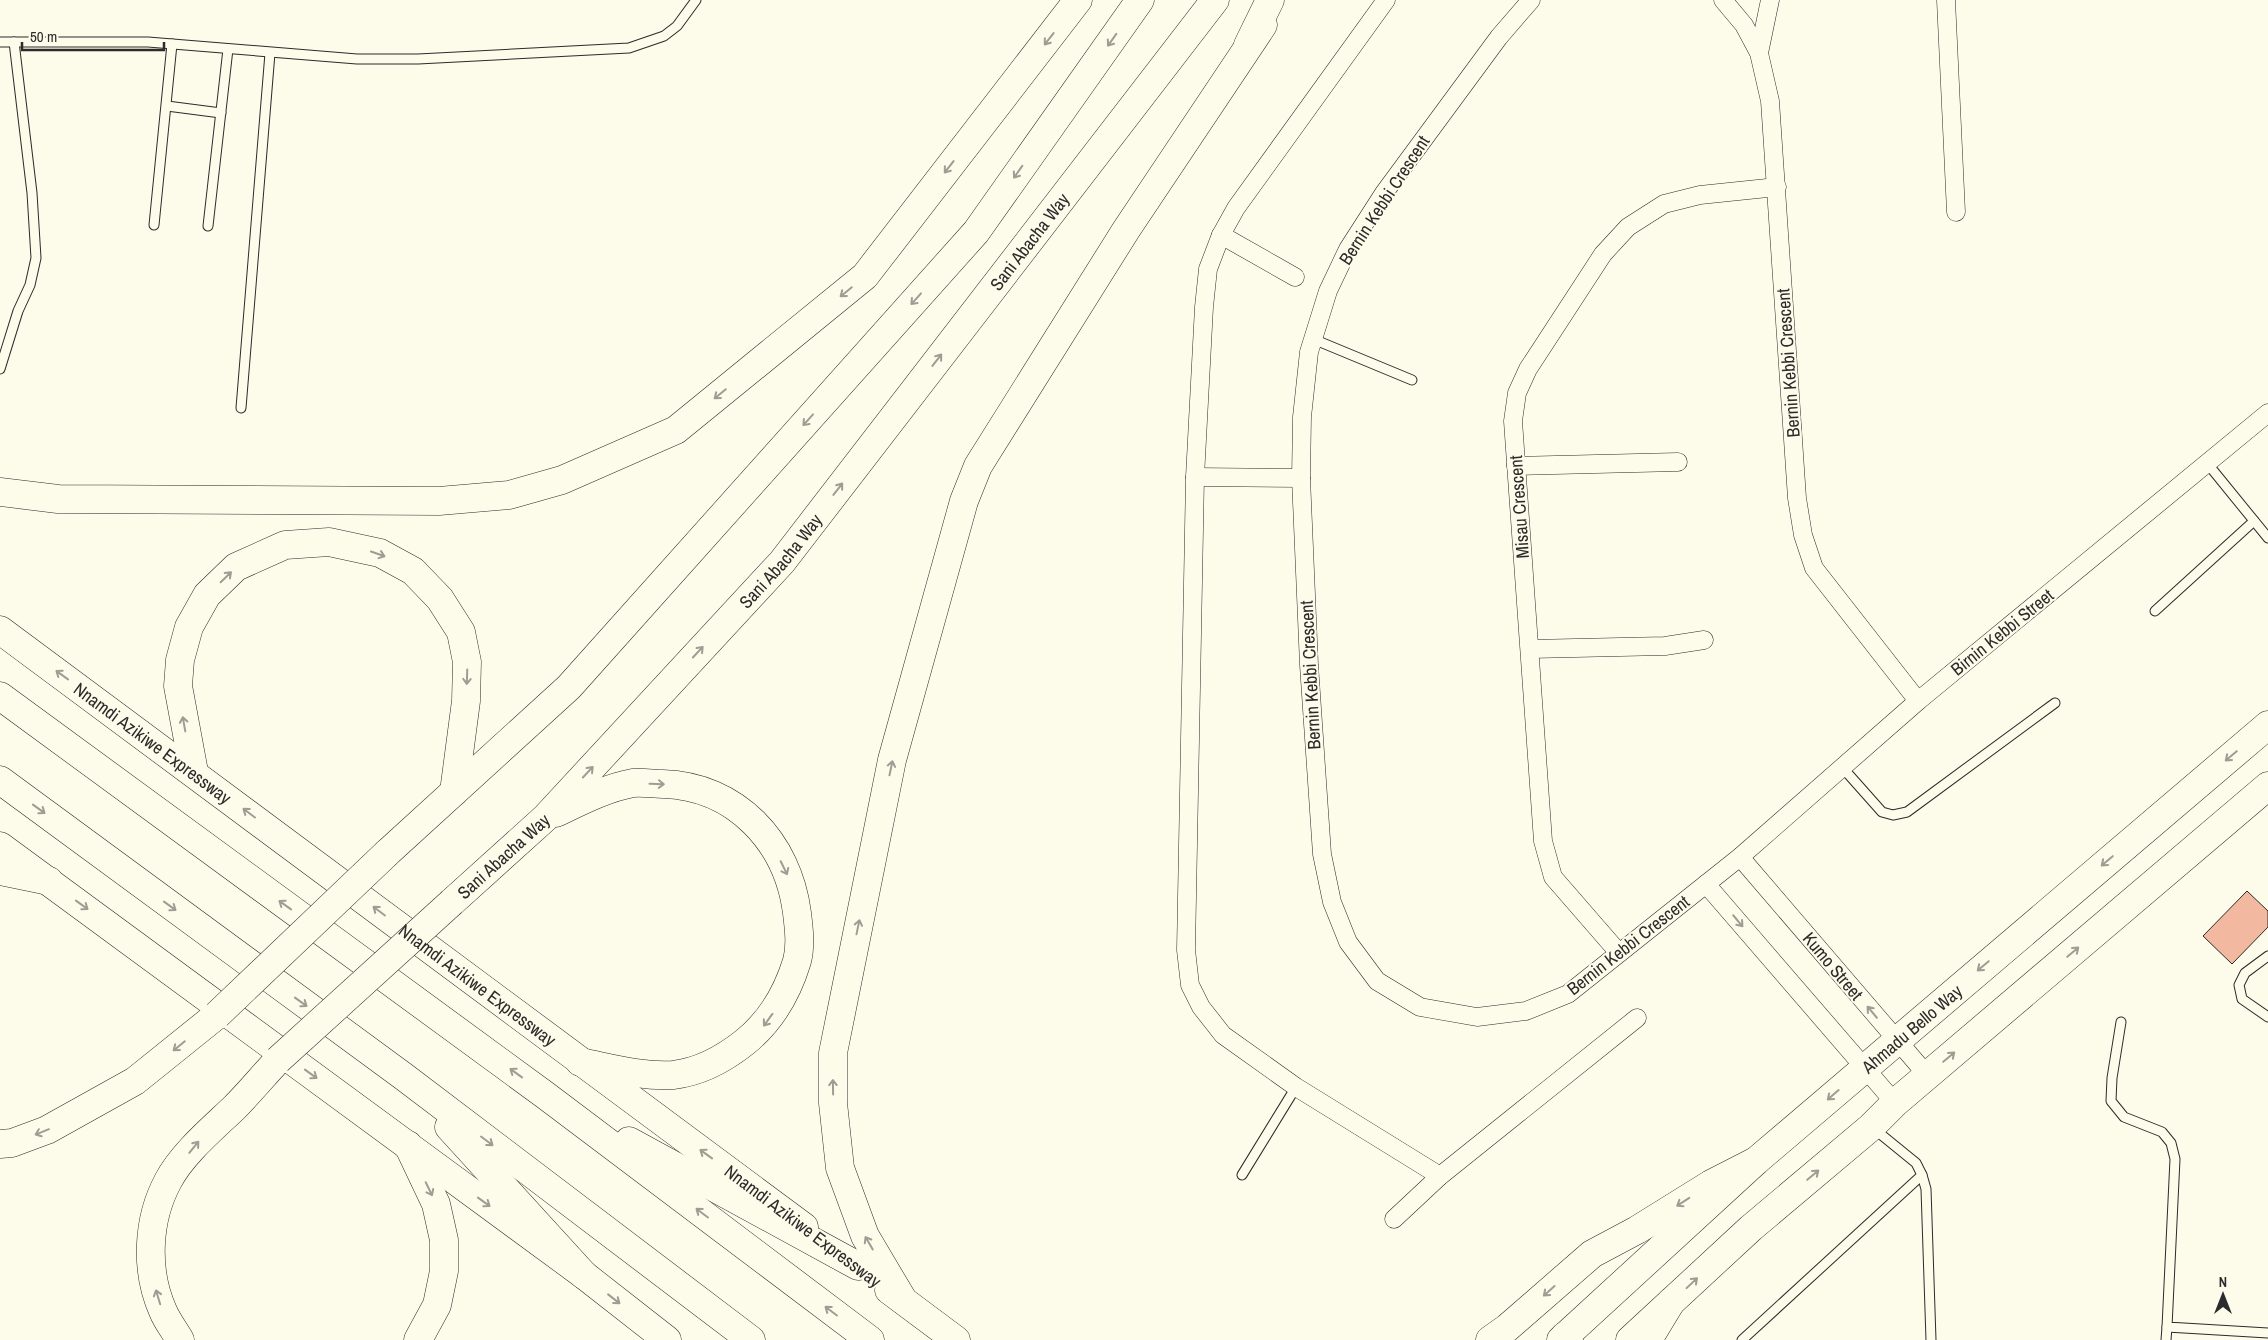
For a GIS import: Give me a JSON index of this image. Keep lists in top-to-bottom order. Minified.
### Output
{"streets":{"main road":["Sani Abacha Way","Nnamdi Azikiwe Expressway","Ahmadu Bello Way"],"street":["Bernin Kebbi Crescent","Misau Crescent","Birnin Kebbi Street","Kumo Street"]},"crossings":[["Bernin Kebbi Crescent","Misau Crescent"],["Bernin Kebbi Crescent","Birnin Kebbi Street"],["Bernin Kebbi Crescent","Kumo Street"],["Birnin Kebbi Street","Kumo Street"],["Kumo Street","Ahmadu Bello Way"]],"scale_bar":"50 m","north":"top"}
